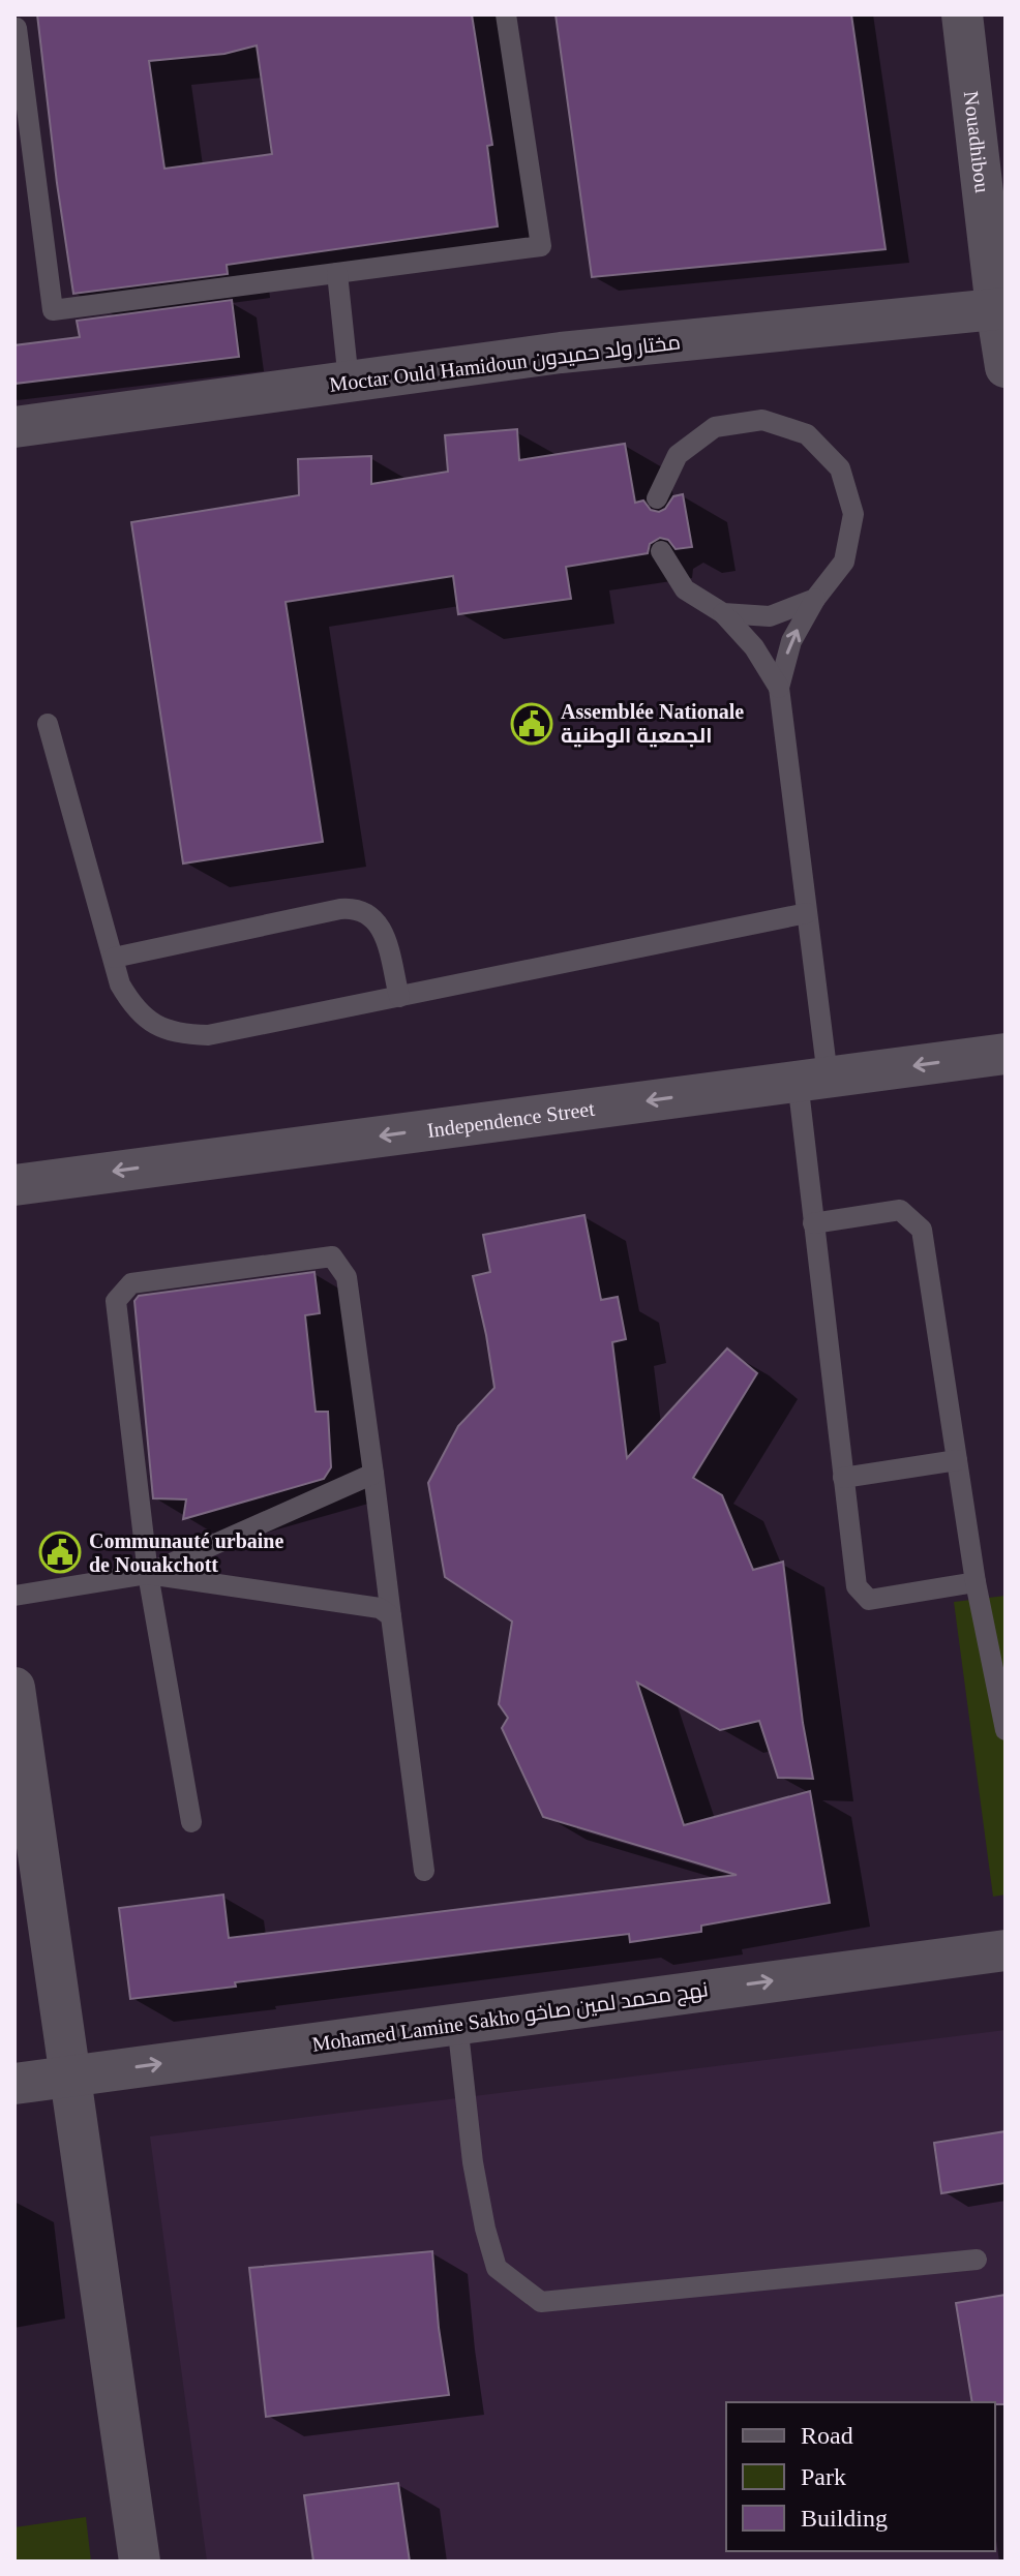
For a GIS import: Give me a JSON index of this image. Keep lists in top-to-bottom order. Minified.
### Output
{"streets":{"street":["Nouadhibou","Moctar Ould Hamidoun مختار ولد حميدون","Independence Street","Mohamed Lamine Sakho نهج محمد لمين صاخو"]},"crossings":[["Nouadhibou","Moctar Ould Hamidoun مختار ولد حميدون"]],"one_way":["Independence Street","Mohamed Lamine Sakho نهج محمد لمين صاخو"],"places":{"public building":["Assemblée Nationale الجمعية الوطنية","Communauté urbaine de Nouakchott"]},"legend":["Road","Park","Building"]}
